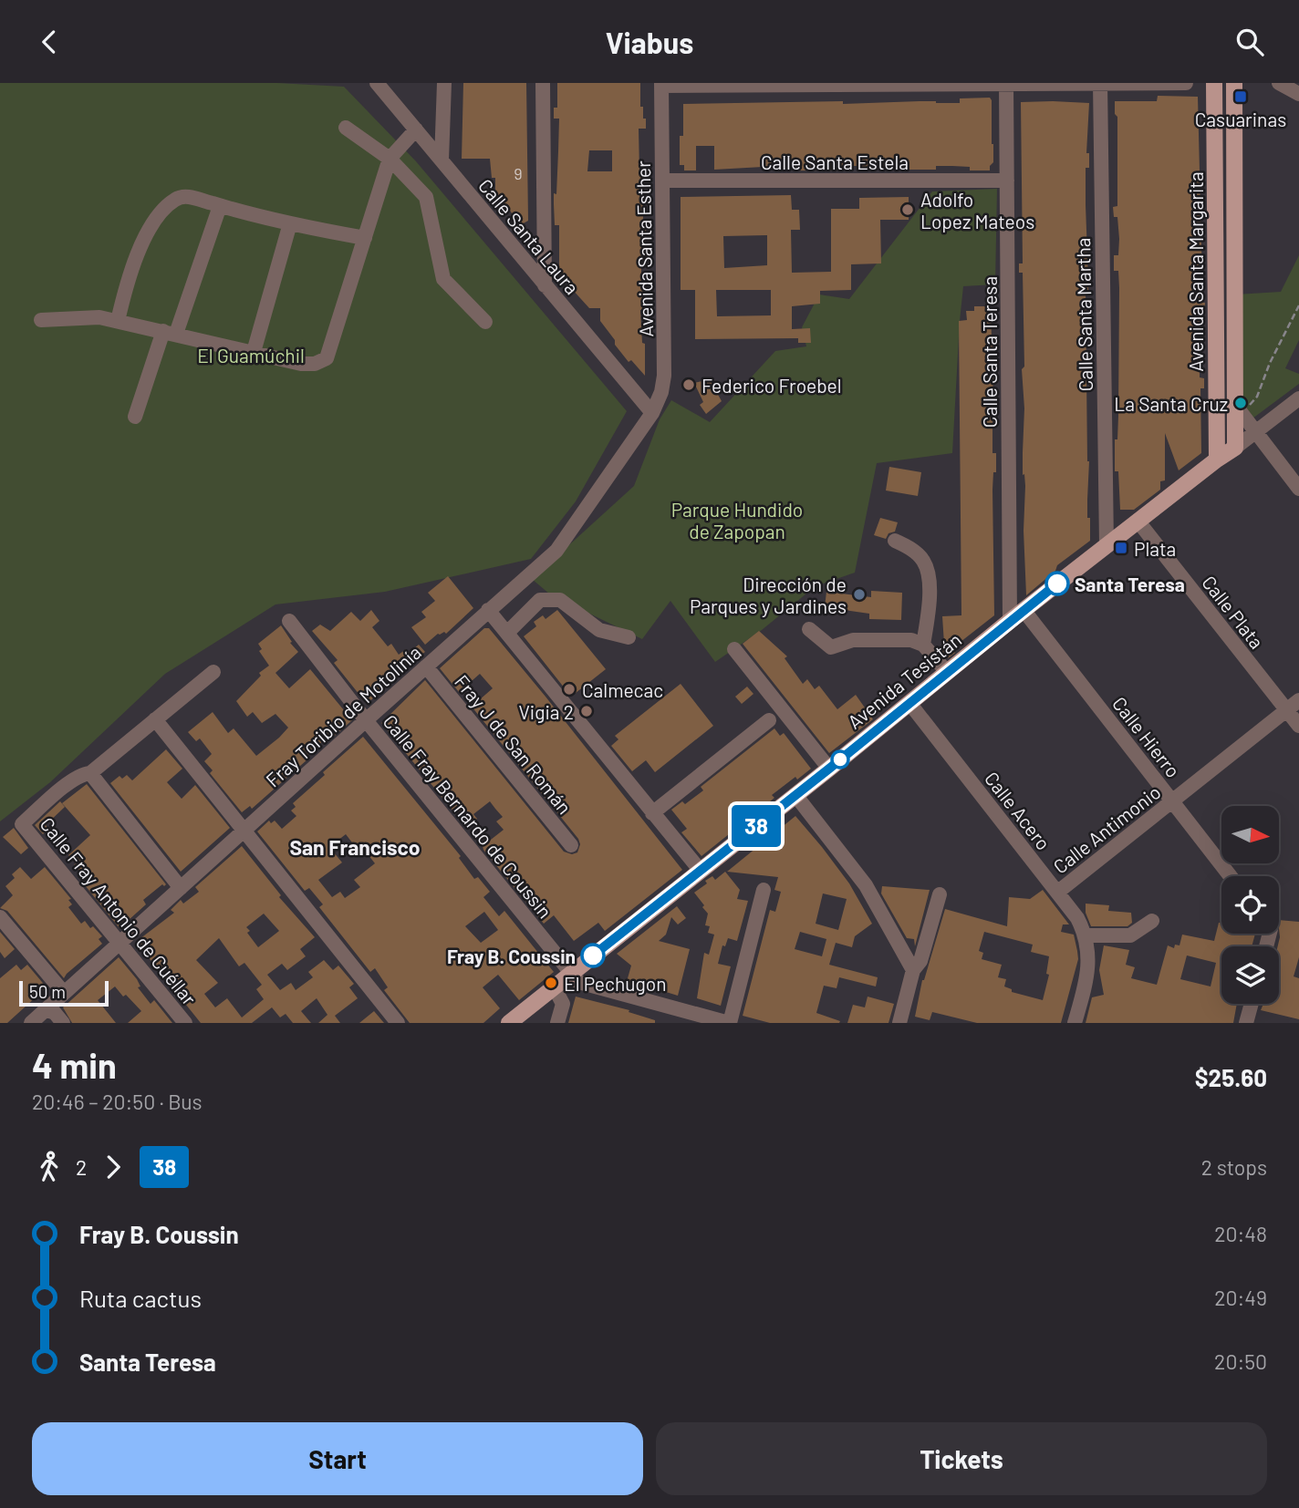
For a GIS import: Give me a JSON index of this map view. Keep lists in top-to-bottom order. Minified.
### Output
{"streets":{"main road":["Avenida Santa Margarita","Avenida Tesistán"],"street":["Calle Santa Estela","Calle Santa Laura","Avenida Santa Esther","Calle Santa Martha","Calle Santa Teresa","Calle Plata","Fray Toribio de Motolinía","Calle Hierro","Fray J de San Román","Calle Acero","Calle Fray Bernardo de Coussin","Calle Antimonio","Calle Fray Antonio de Cuéllar"]},"crossings":[["Calle Santa Estela","Avenida Santa Esther"],["Calle Santa Estela","Calle Santa Teresa"],["Calle Santa Laura","Avenida Santa Esther"],["Calle Santa Laura","Fray Toribio de Motolinía"],["Avenida Santa Esther","Fray Toribio de Motolinía"],["Avenida Santa Margarita","Avenida Tesistán"],["Calle Santa Martha","Avenida Tesistán"],["Calle Santa Teresa","Avenida Tesistán"],["Calle Plata","Avenida Tesistán"],["Calle Plata","Calle Antimonio"],["Avenida Tesistán","Calle Hierro"],["Avenida Tesistán","Calle Acero"],["Avenida Tesistán","Calle Fray Bernardo de Coussin"],["Fray Toribio de Motolinía","Fray J de San Román"],["Fray Toribio de Motolinía","Calle Fray Bernardo de Coussin"],["Fray Toribio de Motolinía","Calle Fray Antonio de Cuéllar"],["Calle Hierro","Calle Antimonio"],["Calle Acero","Calle Antimonio"]],"districts":["San Francisco"],"parks":["El Guamúchil","Parque Hundido de Zapopan"],"places":{"transit":["Casuarinas","Plata"],"other":["Adolfo Lopez Mateos","Federico Froebel","La Santa Cruz","Santa Teresa","Dirección de Parques y Jardines","Calmecac","Vigia 2","Fray B. Coussin","El Pechugon"]},"lines":["bus line 38"],"house_numbers":["9"],"scale_bar":"50 m","north":"right","page":{"header":"Viabus","on_map":"38","scale":"50 m","heading":["4 min","20:46 – 20:50 · Bus","$25.60"],"legs":["2","38","2 stops"],"list":[{"name":"Fray B. Coussin","value":"20:48"},{"name":"Ruta cactus","value":"20:49"},{"name":"Santa Teresa","value":"20:50"}],"buttons":["Start","Tickets"]}}
